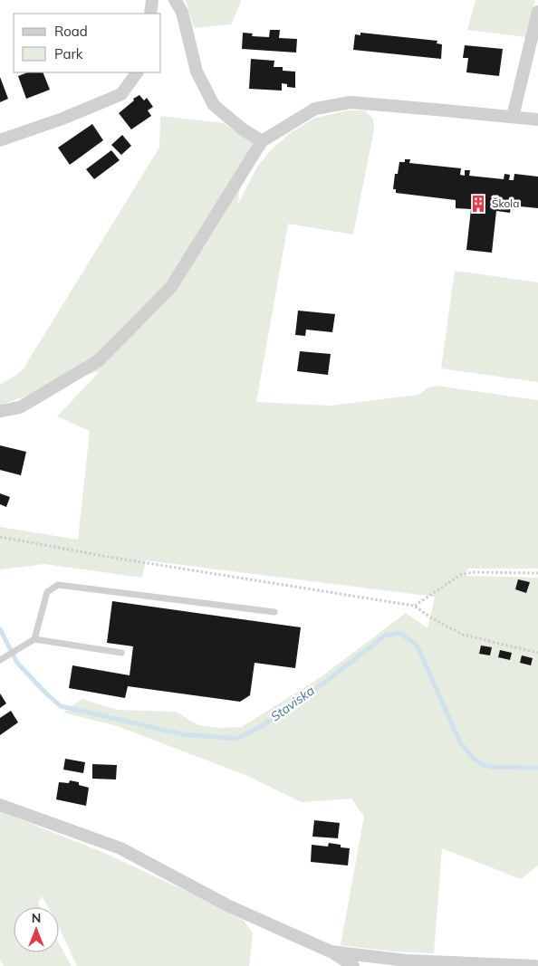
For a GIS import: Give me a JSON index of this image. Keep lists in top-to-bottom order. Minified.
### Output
{"water":["Staviska"],"places":{"building":["Škola"]},"legend":["Road","Park"],"north":"top"}
